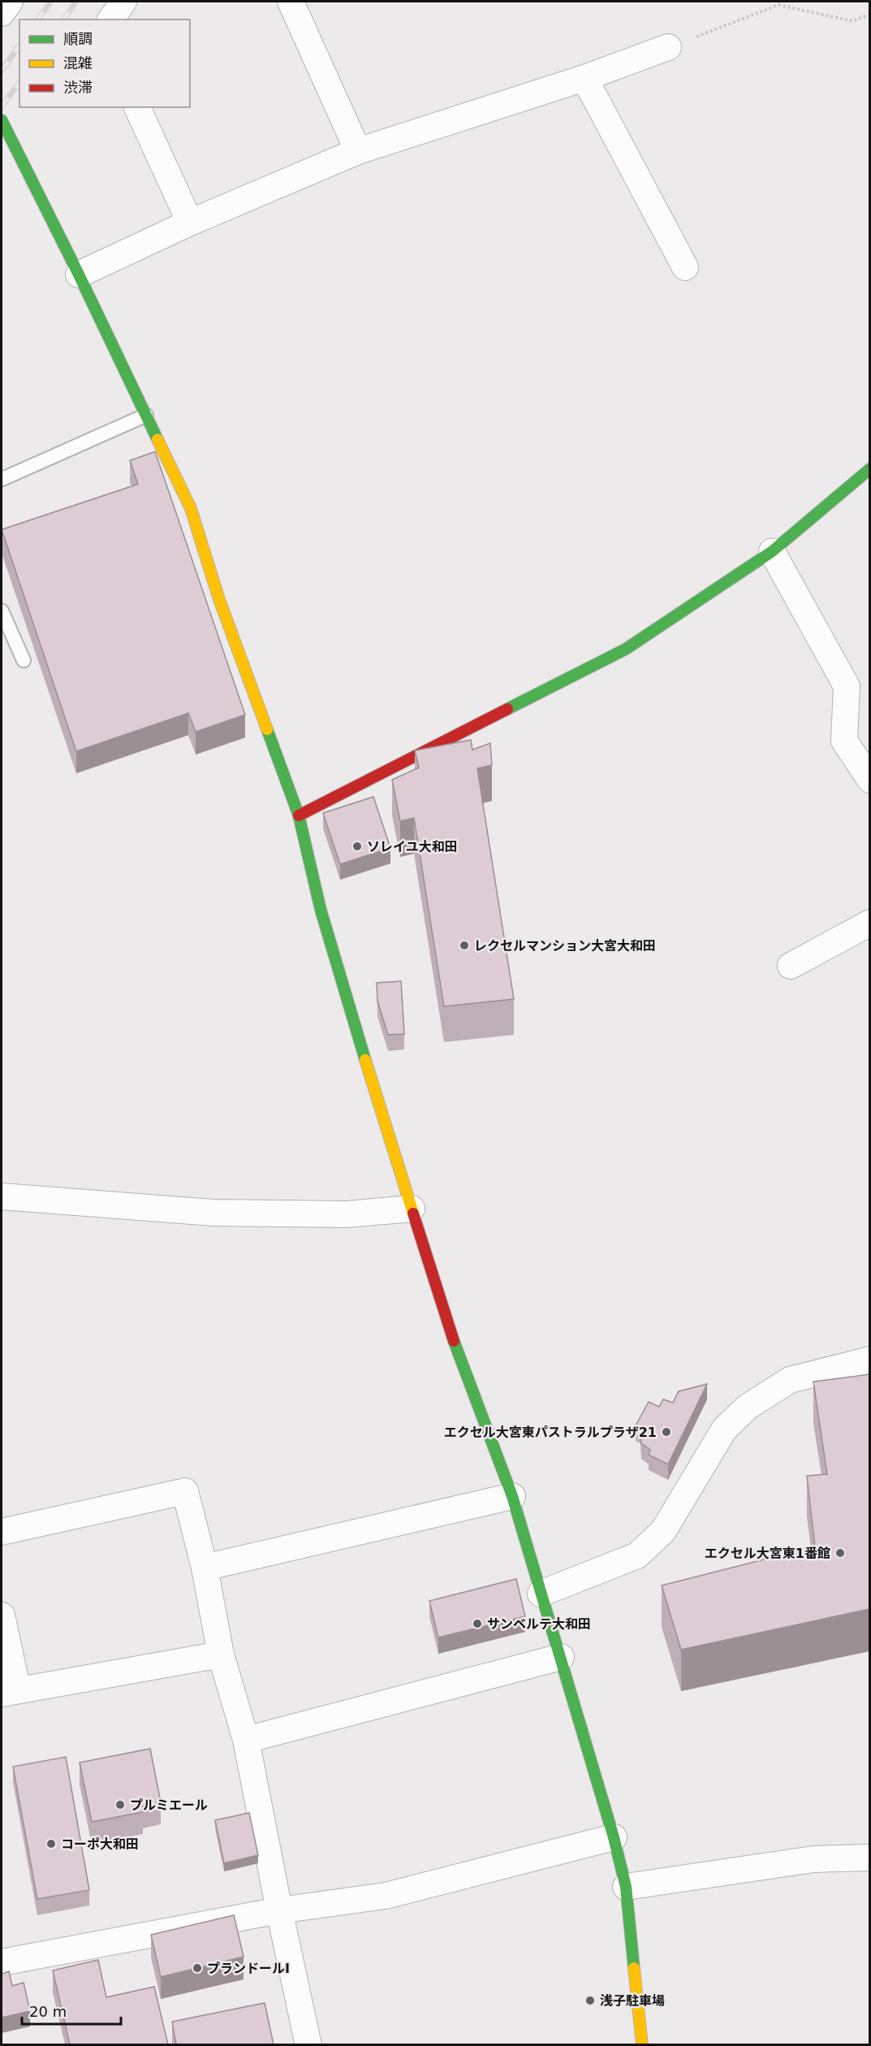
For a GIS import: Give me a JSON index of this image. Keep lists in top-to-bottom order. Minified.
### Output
{"places":["ソレイユ大和田","レクセルマンション大宮大和田","エクセル大宮東パストラルプラザ21","エクセル大宮東1番館","サンベルテ大和田","プルミエール","コーポ大和田","プランドールⅠ","浅子駐車場"],"legend":["順調","混雑","渋滞"],"scale_bar":"20 m"}
